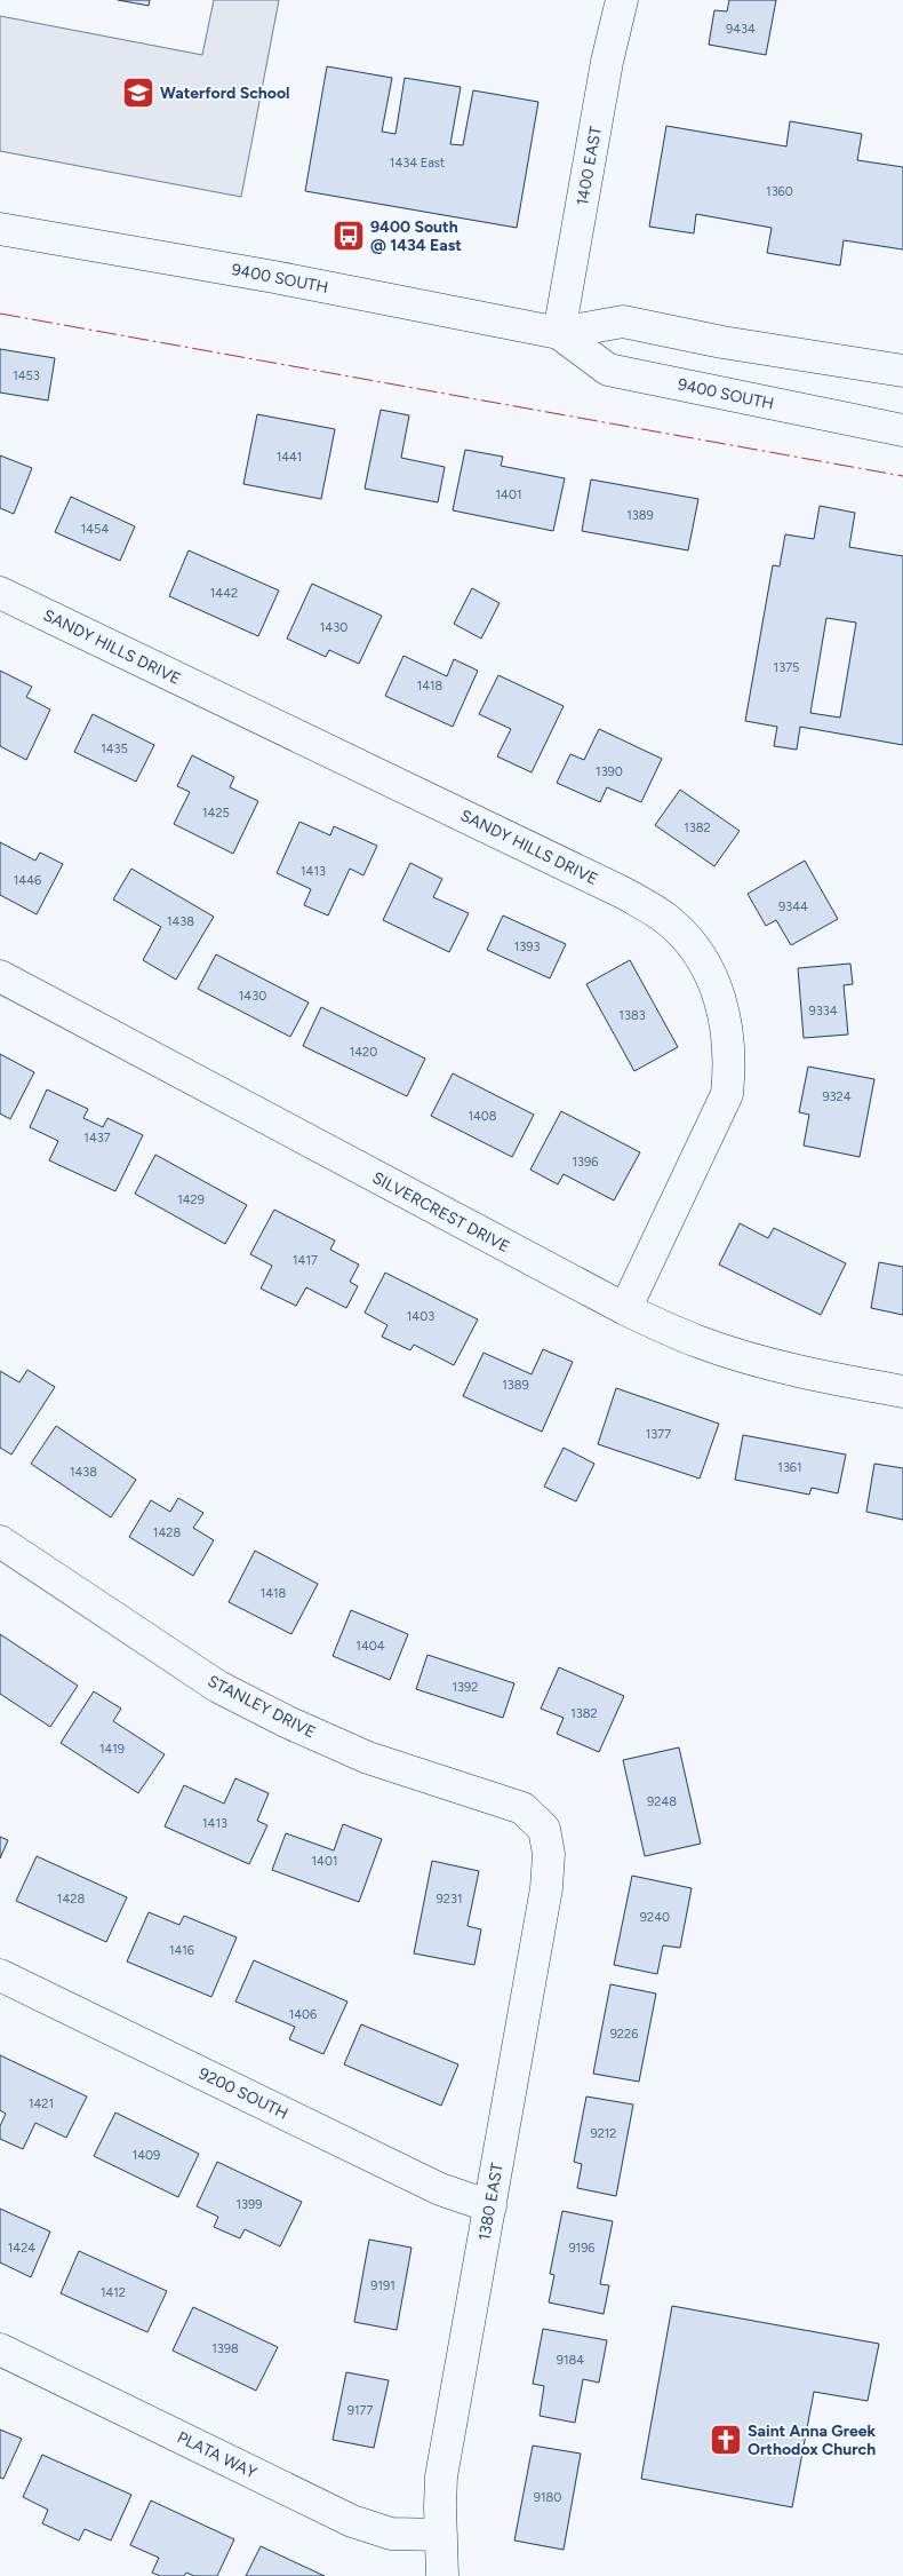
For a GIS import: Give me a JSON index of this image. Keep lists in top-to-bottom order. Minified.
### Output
{"streets":{"street":["1400 EAST","9400 SOUTH","SANDY HILLS DRIVE","SILVERCREST DRIVE","STANLEY DRIVE","9200 SOUTH","1380 EAST","PLATA WAY"]},"crossings":[["1400 EAST","9400 SOUTH"],["SANDY HILLS DRIVE","SILVERCREST DRIVE"],["STANLEY DRIVE","1380 EAST"],["9200 SOUTH","1380 EAST"],["1380 EAST","PLATA WAY"]],"places":{"school or university":["Waterford School"],"bus stop":["9400 South @ 1434 East"],"church":["Saint Anna Greek Orthodox Church"]},"house_numbers":["9434","1434 East","1360","1453","1441","1401","1389","1454","1442","1430","1375","1418","1435","1390","1425","1382","1413","1446","9344","1438","1393","1430","9334","1383","1420","9324","1408","1437","1396","1429","1417","1403","1389","1377","1361","1438","1428","1418","1404","1392","1382","1419","9248","1413","1401","1428","9231","9240","1416","1406","9226","1421","9212","1409","1399","1424","9196","9191","1412","1398","9184","9177","9180"]}
